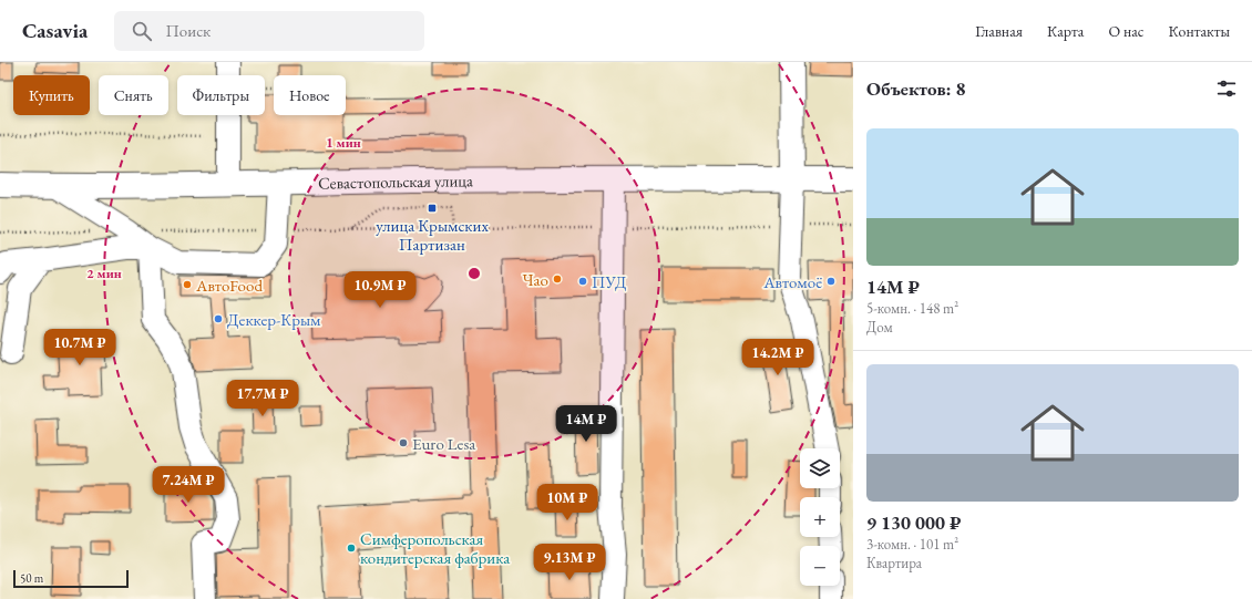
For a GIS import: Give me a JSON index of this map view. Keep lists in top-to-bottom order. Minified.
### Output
{"streets":{"main road":["Севастопольская улица"]},"places":{"transit":["улица Крымских Партизан"],"other":["Чао","ПУД","Автомоё","АвтоFood","Деккер-Крым","Euro Lesa","Симферопольская кондитерская фабрика"]},"scale_bar":"50 m","page":{"header":"Casavia","search":"Поиск","nav":["Главная","Карта","О нас","Контакты"],"heading":"Объектов: 8","chip":["Купить","Снять","Фильтры","Новое"],"list":[{"name":"14M ₽","note":"5-комн. · 148 m² · Дом"},{"name":"9 130 000 ₽","note":"3-комн. · 101 m² · Квартира"}],"price":["10.9M ₽","10.7M ₽","14.2M ₽","17.7M ₽","14M ₽","7.24M ₽","10M ₽","9.13M ₽"],"map_buttons":["+","−"],"scale":"50 m"},"rings":["1 мин","2 мин"]}
